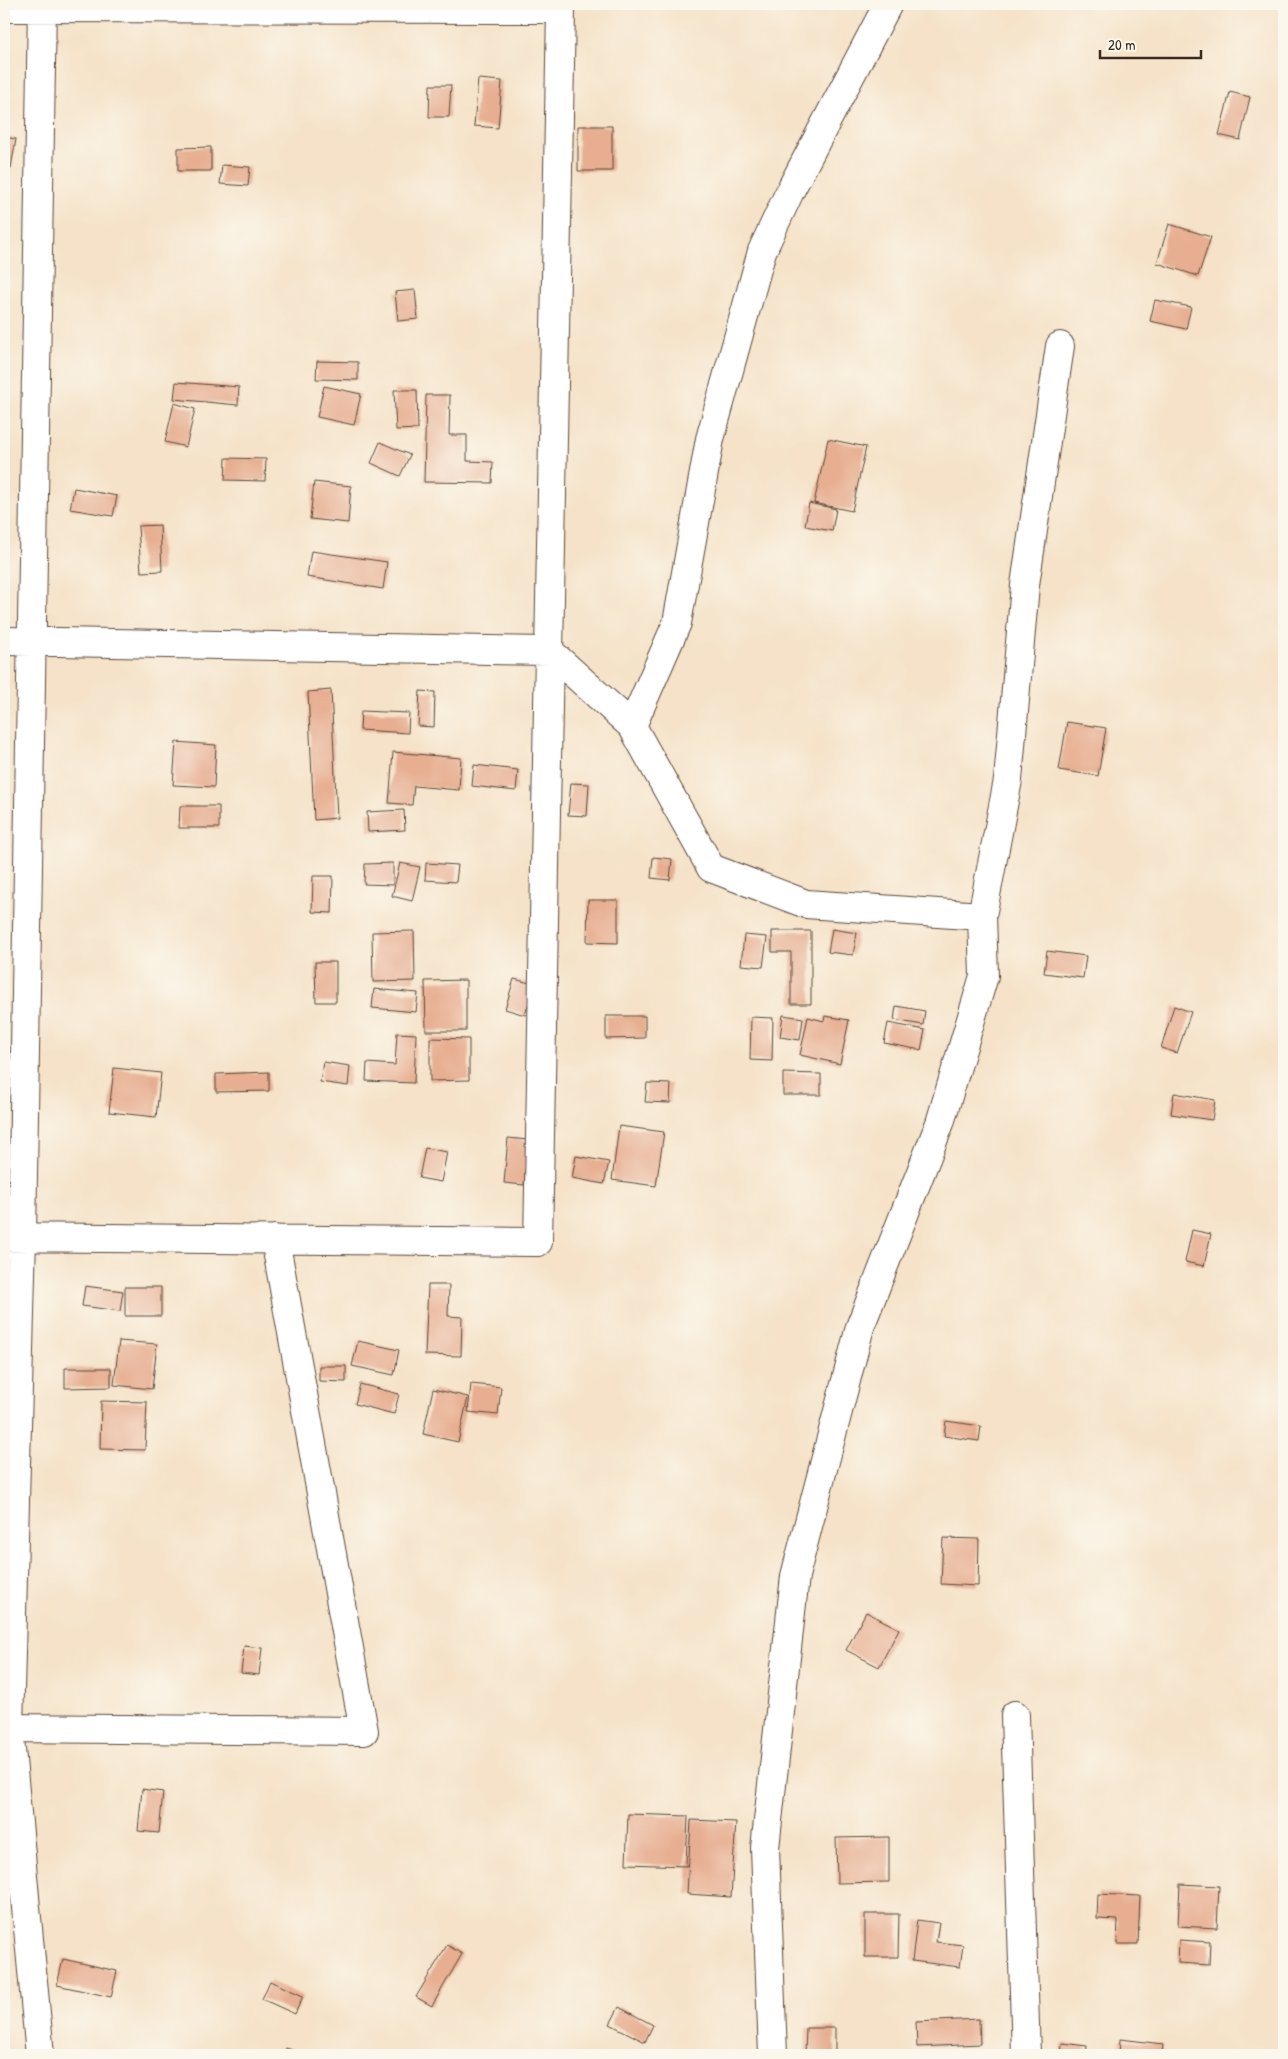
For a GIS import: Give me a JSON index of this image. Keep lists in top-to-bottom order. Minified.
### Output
{"scale_bar":"20 m"}
